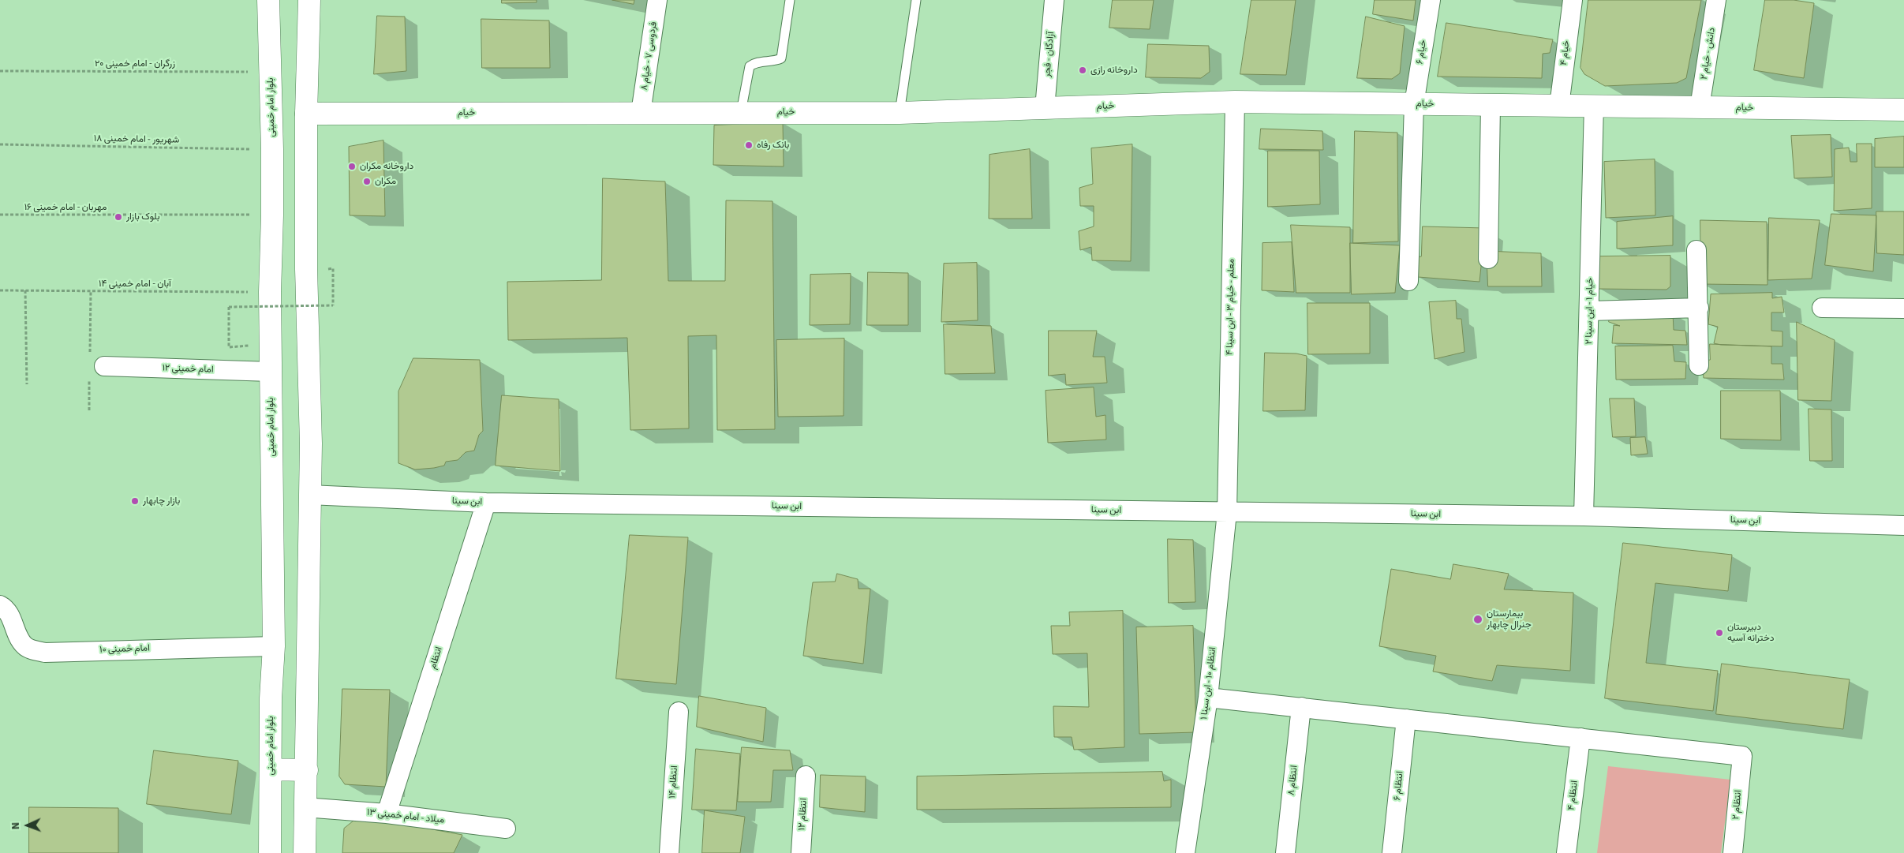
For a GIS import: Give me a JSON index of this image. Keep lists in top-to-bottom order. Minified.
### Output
{"streets":{"main road":["خیام","بلوار امام خمینی"],"street":["خیام ۶","خیام ۴","دانش - خیام ۲","آزادگان - فجر","فردوسی ۷ - خیام ۸","معلم - خیام ۳ - ابن سینا ۴","خیام ۱ - این سینا ۲","امام خمینی ۱۲","ابن سینا","امام خمینی ۱۰","انتظام","انتظام ۱۰ - ابن سینا ۱","انتظام ۸","انتظام ۱۴","انتظام ۶","انتظام ۴","انتظام ۲","انتظام ۱۲","میلاد - امام خمینی ۱۳"],"path":["زرگران - امام خمینی ۲۰","شهریور - امام خمینی ۱۸","مهربان - امام خمینی ۱۶","آبان - امام خمینی ۱۴"]},"crossings":[["خیام ۶","خیام"],["خیام ۴","خیام"],["دانش - خیام ۲","خیام"],["آزادگان - فجر","خیام"],["فردوسی ۷ - خیام ۸","خیام"],["زرگران - امام خمینی ۲۰","بلوار امام خمینی"],["خیام","معلم - خیام ۳ - ابن سینا ۴"],["خیام","خیام ۱ - این سینا ۲"],["بلوار امام خمینی","شهریور - امام خمینی ۱۸"],["بلوار امام خمینی","مهربان - امام خمینی ۱۶"],["بلوار امام خمینی","آبان - امام خمینی ۱۴"],["بلوار امام خمینی","امام خمینی ۱۲"],["بلوار امام خمینی","امام خمینی ۱۰"],["معلم - خیام ۳ - ابن سینا ۴","ابن سینا"],["معلم - خیام ۳ - ابن سینا ۴","انتظام ۱۰ - ابن سینا ۱"],["خیام ۱ - این سینا ۲","ابن سینا"],["ابن سینا","انتظام"],["ابن سینا","انتظام ۱۰ - ابن سینا ۱"],["انتظام","میلاد - امام خمینی ۱۳"],["انتظام ۴","انتظام ۲"]],"places":["داروخانه رازی","بانک رفاه","داروخانه مکران","مکران","بلوک بازار","بازار چابهار","بیمارستان جنرال چابهار","دبیرستان دخترانه آسیه"],"north":"left"}
